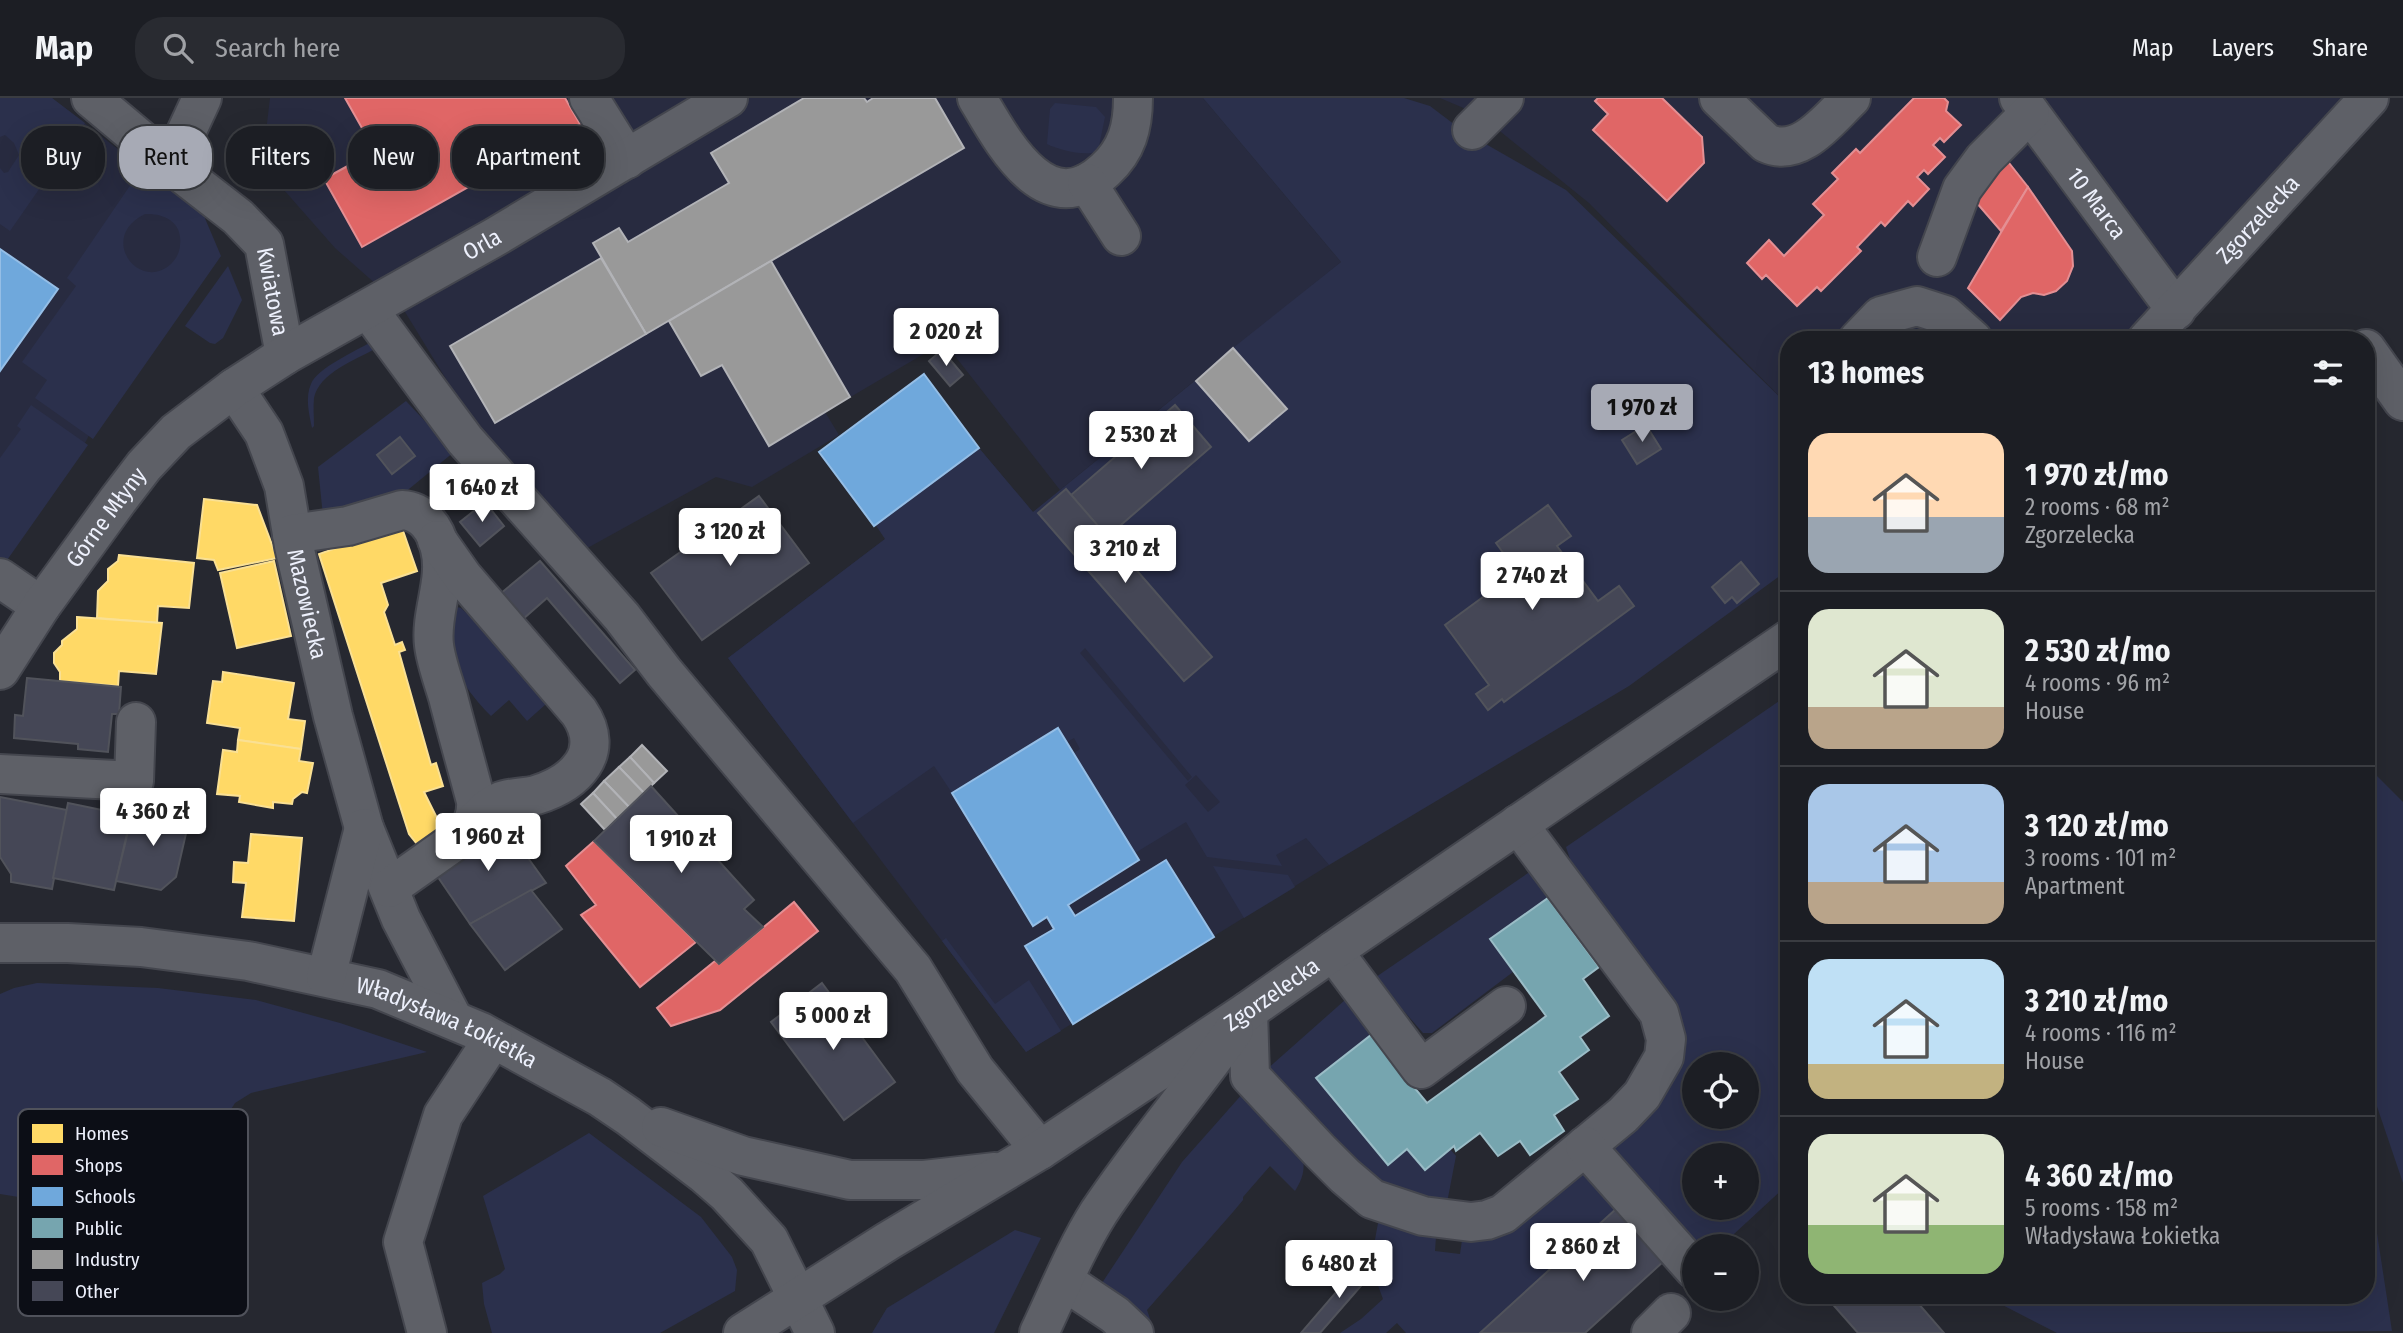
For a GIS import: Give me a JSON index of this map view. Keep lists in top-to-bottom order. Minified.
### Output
{"streets":{"street":["10 Marca","Zgorzelecka","Orla","Kwiatowa","Górne Młyny","Mazowiecka","Władysława Łokietka"]},"crossings":[["10 Marca","Zgorzelecka"],["Zgorzelecka","Władysława Łokietka"],["Orla","Kwiatowa"],["Orla","Górne Młyny"],["Orla","Mazowiecka"],["Górne Młyny","Mazowiecka"],["Mazowiecka","Władysława Łokietka"]],"legend":["Homes","Shops","Schools","Public","Industry","Other"],"page":{"header":"Map","search":"Search here","nav":["Map","Layers","Share"],"chip":["Buy","Rent","Filters","New","Apartment"],"price":["2 020 zł","1 970 zł","2 530 zł","1 640 zł","3 120 zł","3 210 zł","2 740 zł","4 360 zł","1 960 zł","1 910 zł","5 000 zł","2 860 zł","6 480 zł"],"heading":"13 homes","list":[{"name":"1 970 zł/mo","note":"2 rooms · 68 m² · Zgorzelecka"},{"name":"2 530 zł/mo","note":"4 rooms · 96 m² · House"},{"name":"3 120 zł/mo","note":"3 rooms · 101 m² · Apartment"},{"name":"3 210 zł/mo","note":"4 rooms · 116 m² · House"},{"name":"4 360 zł/mo","note":"5 rooms · 158 m² · Władysława Łokietka"}],"map_buttons":["+","−"]}}
